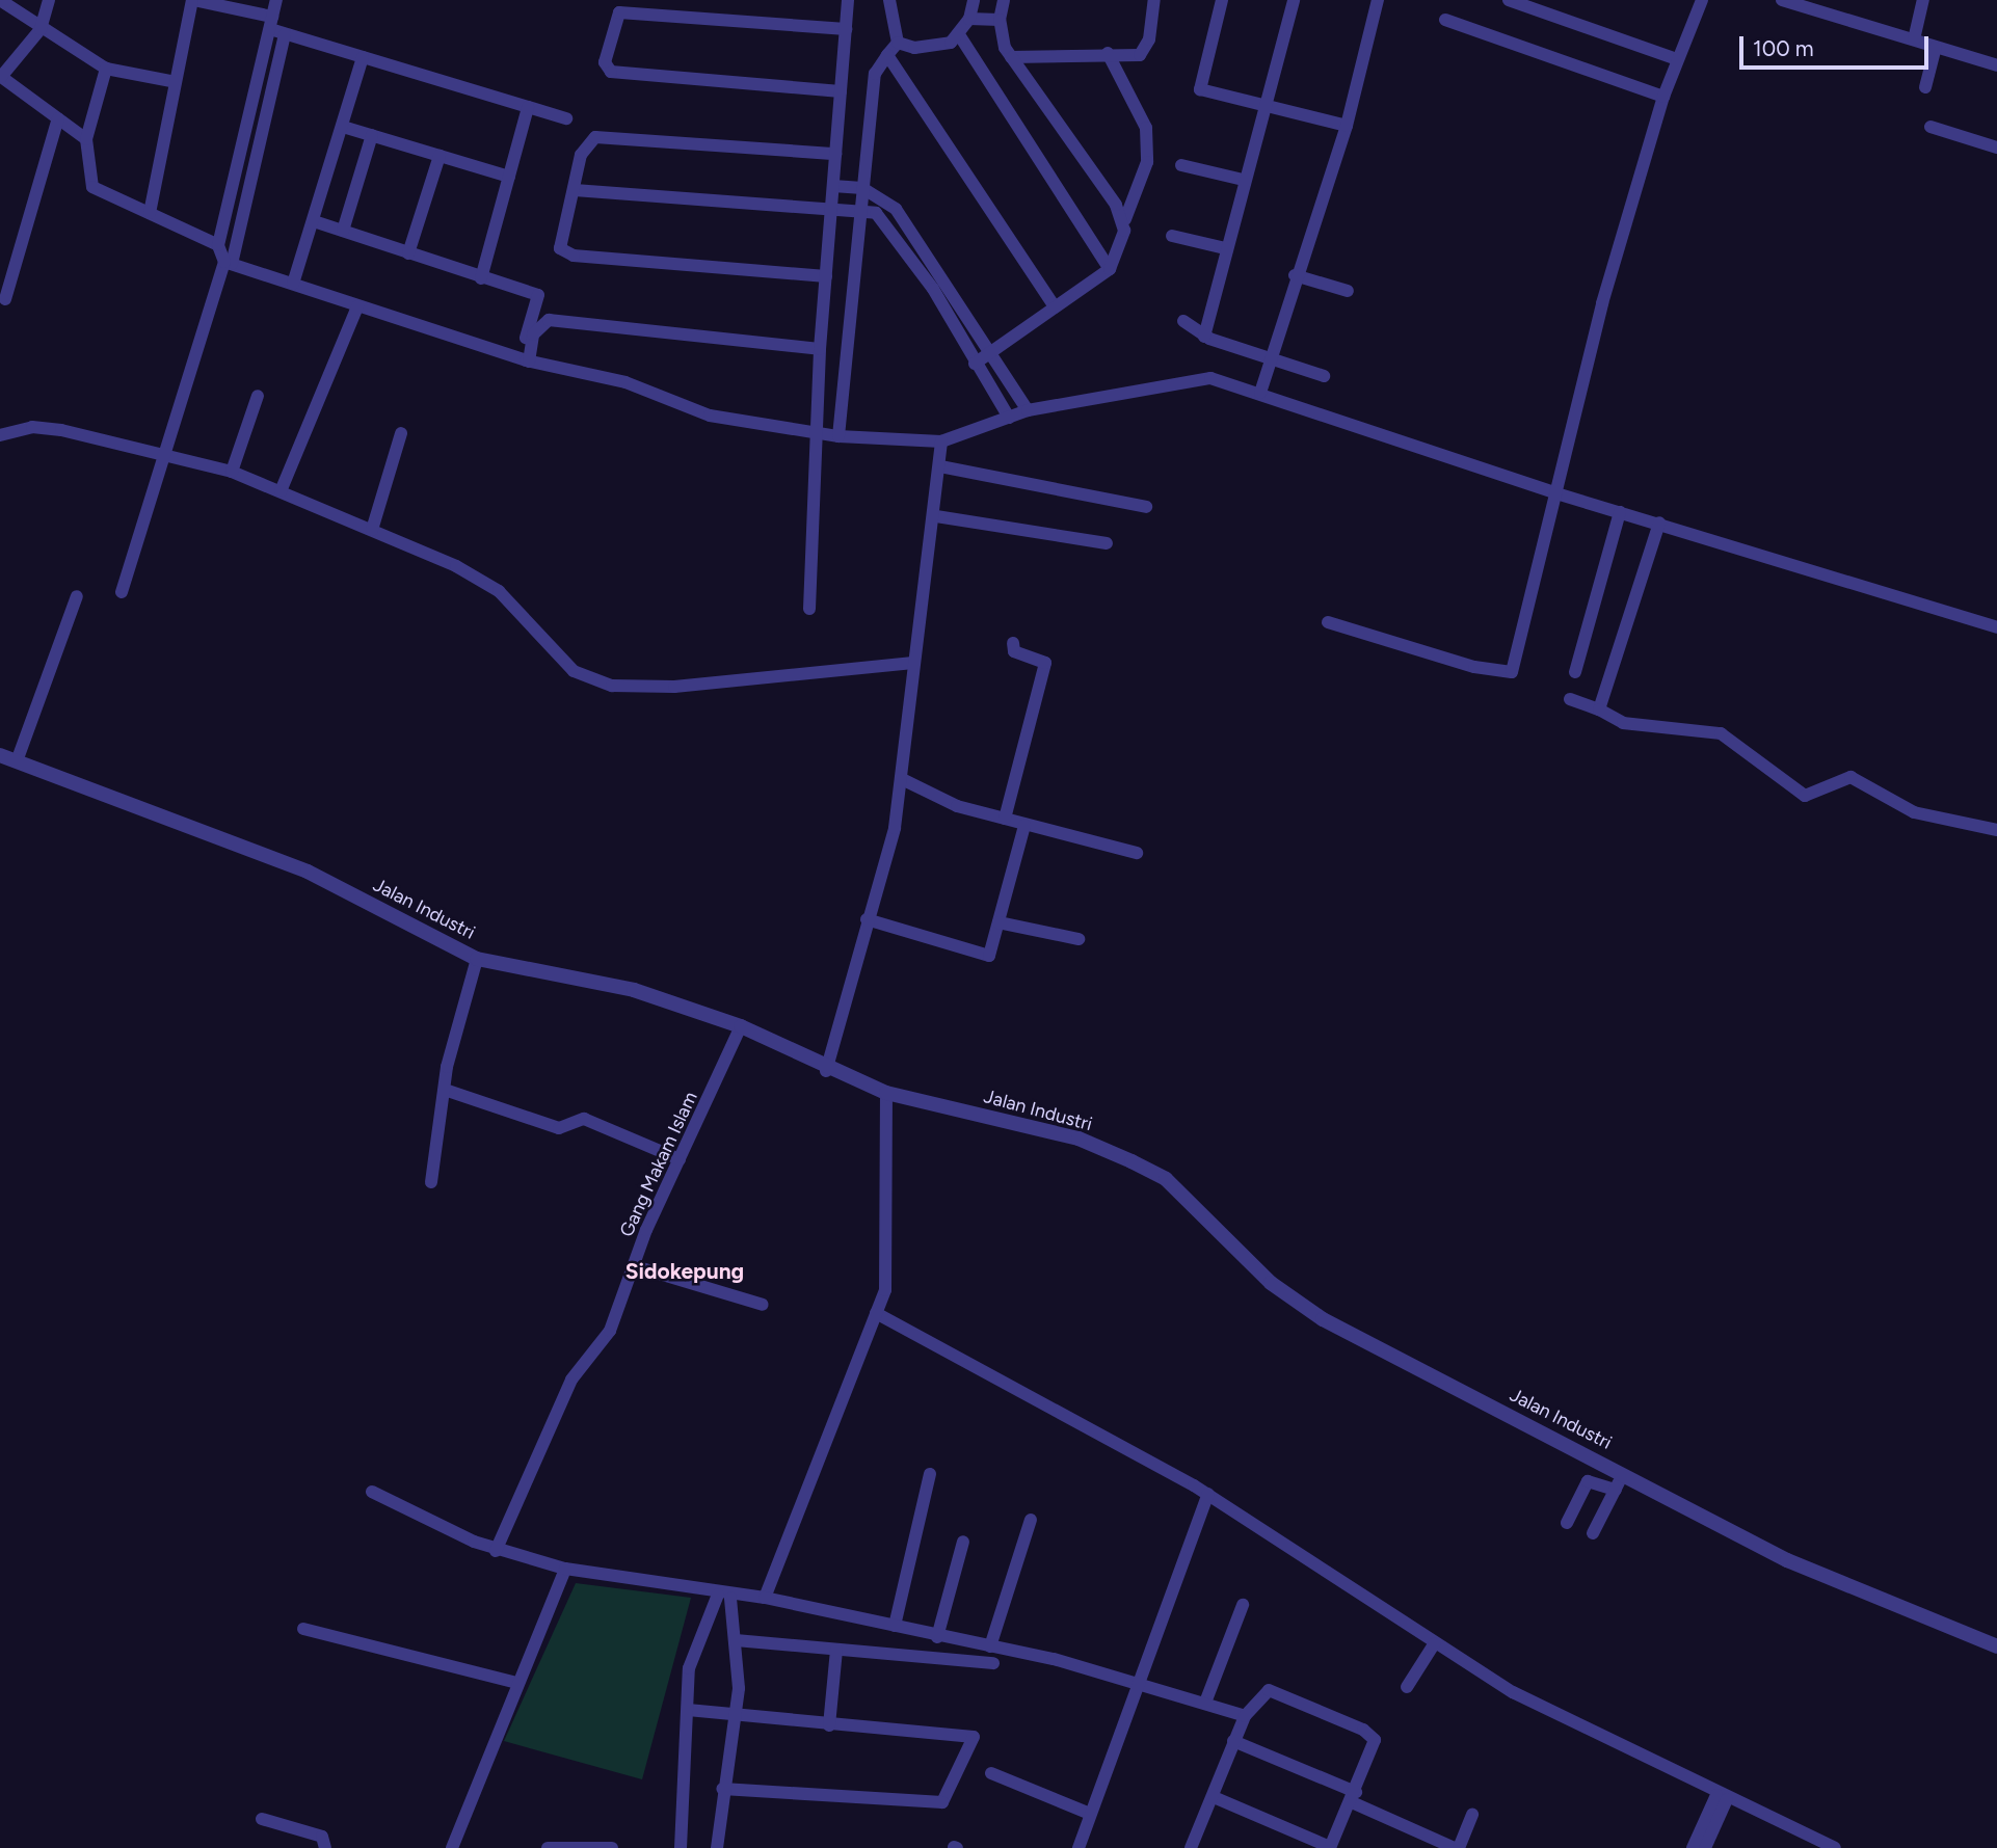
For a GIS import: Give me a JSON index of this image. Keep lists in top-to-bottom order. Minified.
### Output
{"streets":{"street":["Jalan Industri","Gang Makam Islam"]},"crossings":[["Jalan Industri","Gang Makam Islam"]],"districts":["Sidokepung"],"scale_bar":"100 m"}
